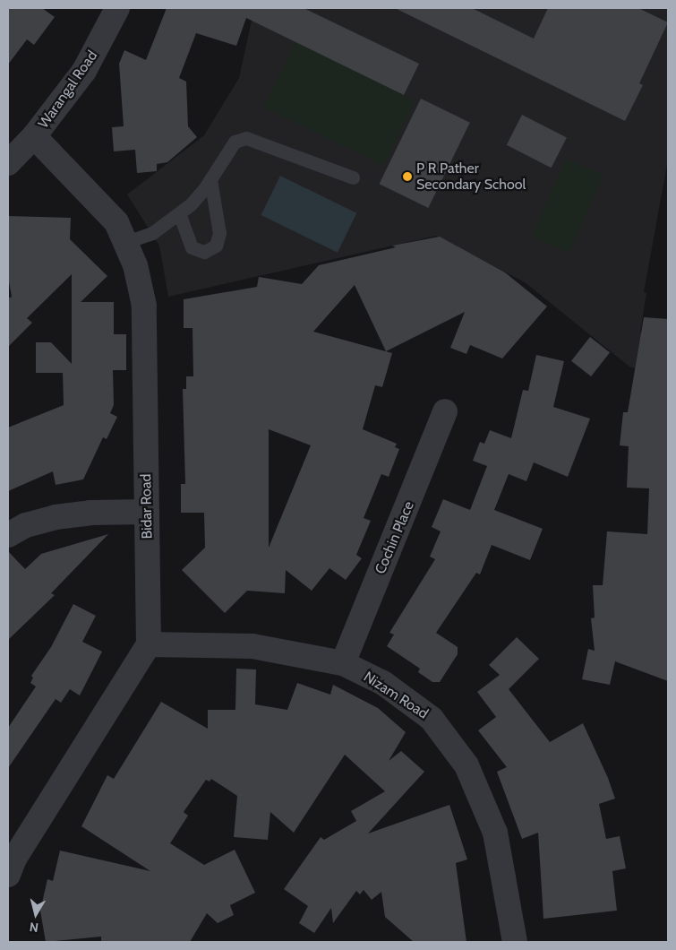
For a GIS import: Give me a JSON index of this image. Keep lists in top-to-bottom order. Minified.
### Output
{"streets":{"street":["Warangal Road","Bidar Road","Cochin Place","Nizam Road"]},"crossings":[["Warangal Road","Bidar Road"],["Bidar Road","Nizam Road"],["Cochin Place","Nizam Road"]],"places":["P R Pather Secondary School"],"north":"bottom"}
